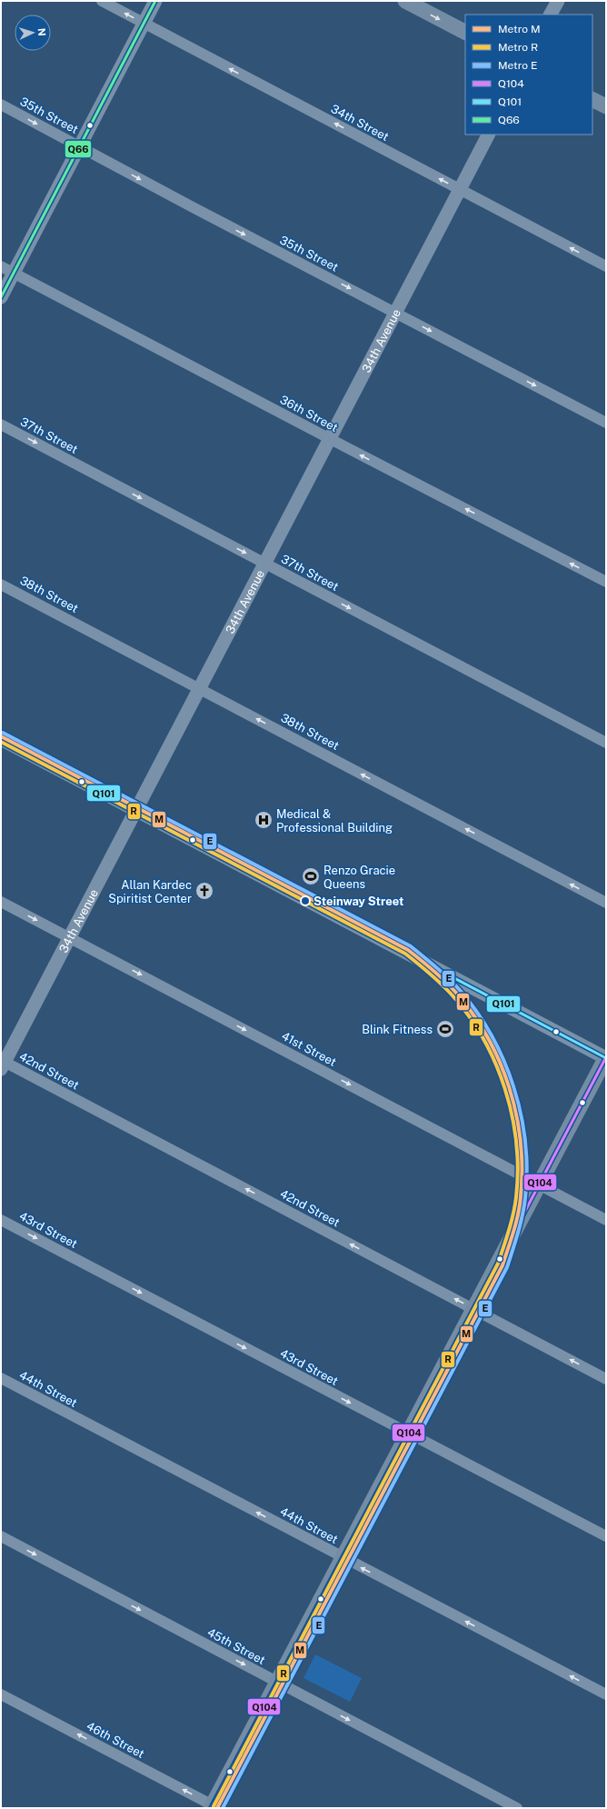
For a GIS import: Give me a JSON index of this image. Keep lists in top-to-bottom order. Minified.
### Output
{"streets":{"street":["35th Street","34th Street","34th Avenue","36th Street","37th Street","38th Street","41st Street","42nd Street","43rd Street","44th Street","45th Street","46th Street"]},"crossings":[["35th Street","34th Avenue"],["34th Street","34th Avenue"],["34th Avenue","36th Street"],["34th Avenue","37th Street"],["34th Avenue","38th Street"],["34th Avenue","41st Street"],["34th Avenue","42nd Street"]],"one_way":["35th Street","34th Street","36th Street","37th Street","38th Street","41st Street","42nd Street","43rd Street","44th Street","45th Street","46th Street"],"places":{"hospital":["Medical & Professional Building"],"sports":["Renzo Gracie Queens","Blink Fitness"],"church":["Allan Kardec Spiritist Center"],"other":["Steinway Street"]},"lines":["transit line Q66","metro line E","metro line M","transit line Q101","metro line R","transit line Q104"],"legend":["Metro M","Metro R","Metro E","Q104","Q101","Q66"],"north":"right"}
